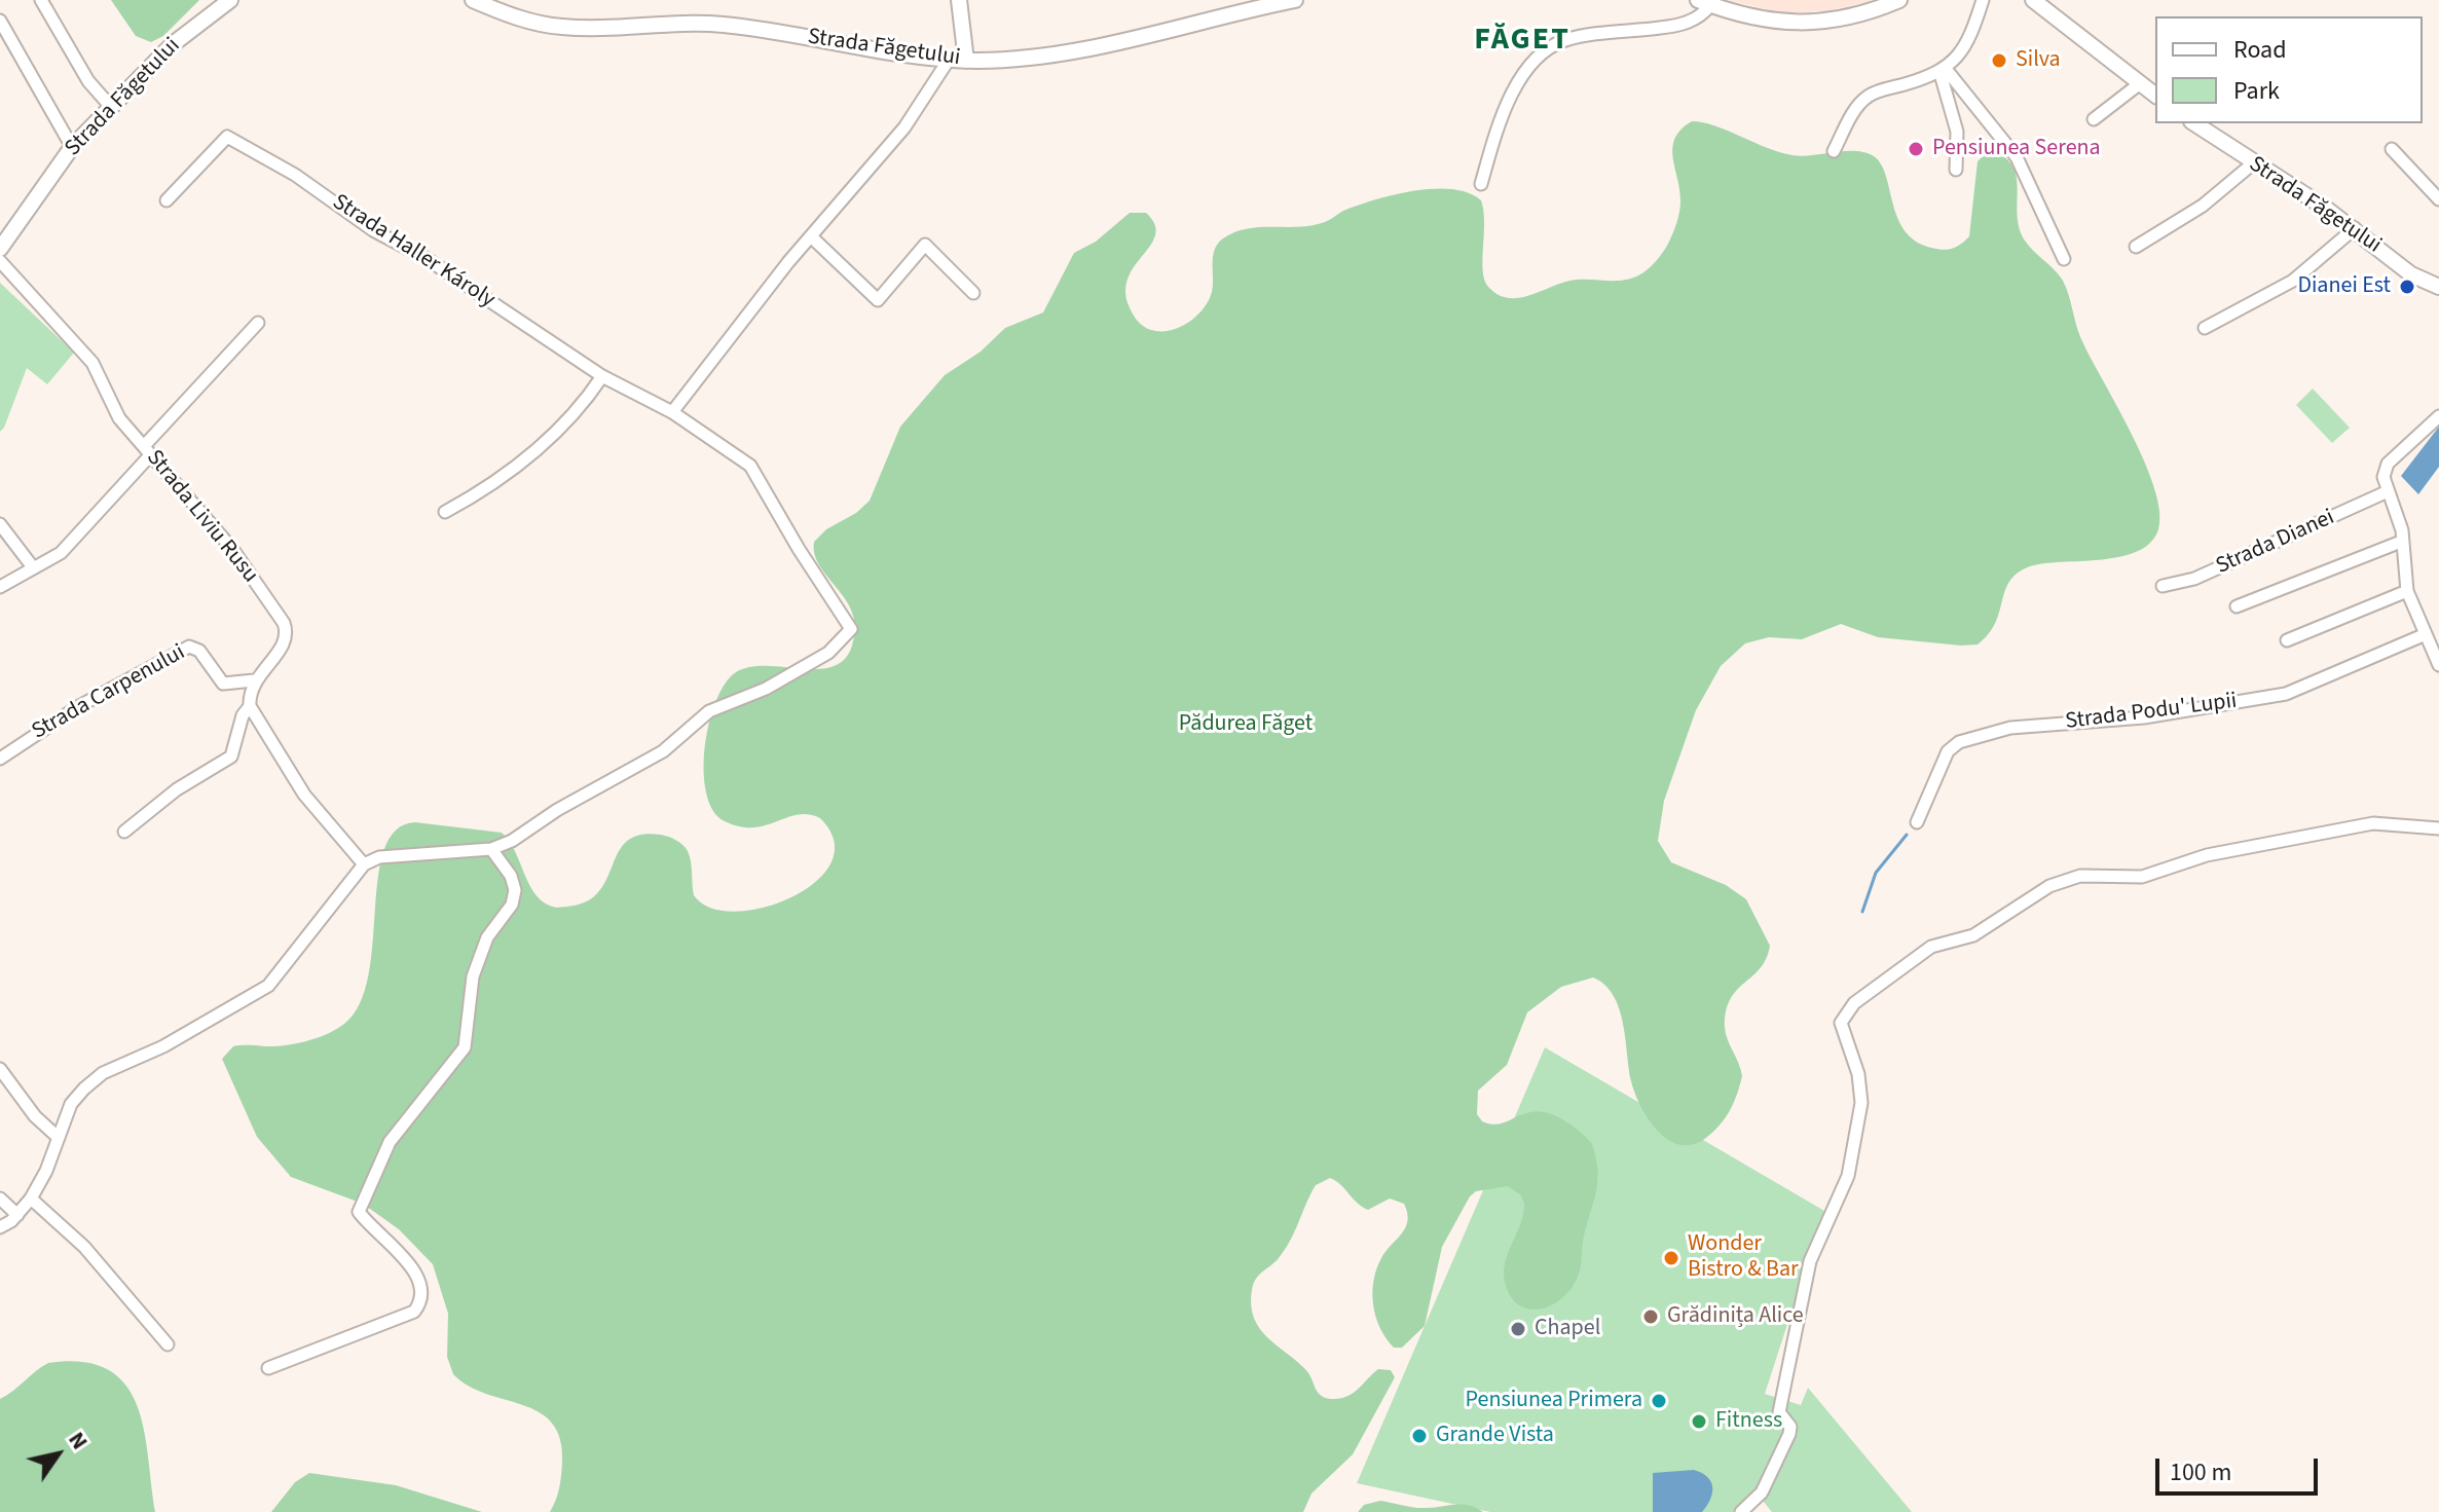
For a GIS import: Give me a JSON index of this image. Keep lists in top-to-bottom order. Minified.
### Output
{"streets":{"main road":["Strada Făgetului"],"street":["Strada Haller Károly","Strada Liviu Rusu","Strada Dianei","Strada Carpenului","Strada Podu' Lupii"]},"crossings":[["Strada Liviu Rusu","Strada Carpenului"]],"districts":["FĂGET"],"parks":["Pădurea Făget"],"places":["Silva","Pensiunea Serena","Dianei Est","Wonder Bistro & Bar","Grădinița Alice","Chapel","Pensiunea Primera","Fitness","Grande Vista"],"legend":["Road","Park"],"scale_bar":"100 m","north":"top right"}
